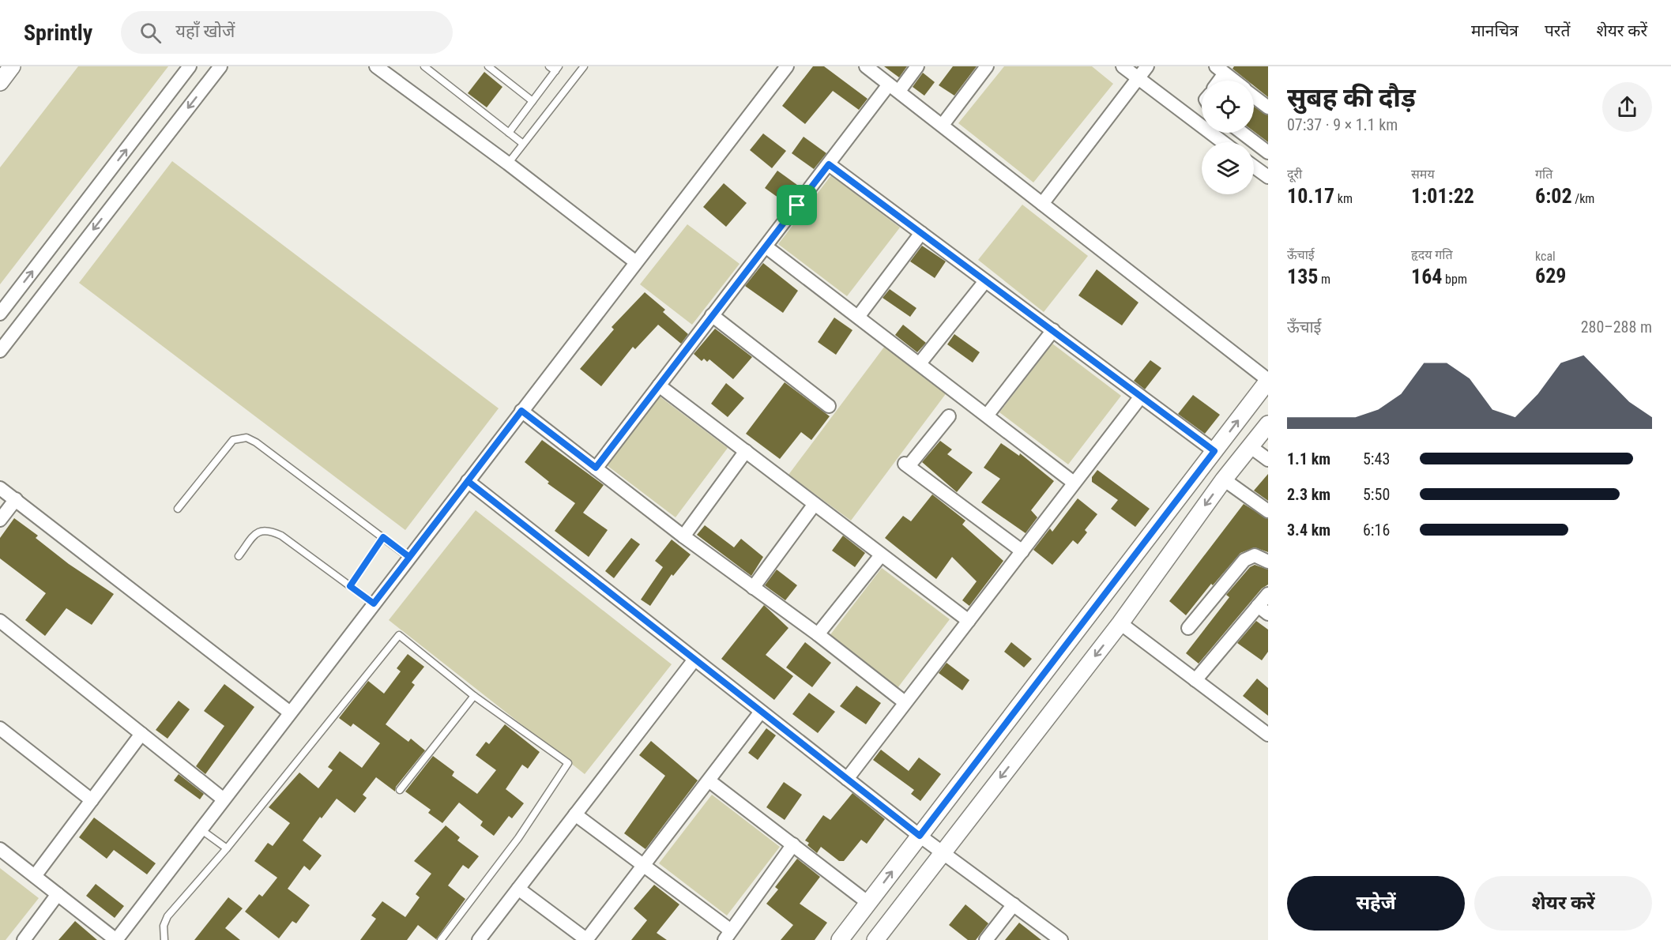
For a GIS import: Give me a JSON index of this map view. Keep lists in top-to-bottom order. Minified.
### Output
{"page":{"header":"Sprintly","search":"यहाँ खोजें","nav":["मानचित्र","परतें","शेयर करें"],"heading":["सुबह की दौड़","07:37 · 9 × 1.1 km"],"stats":[["दूरी","10.17 km"],["समय","1:01:22"],["गति","6:02 /km"],["ऊँचाई","135 m"],["हृदय गति","164 bpm"],["kcal","629"]],"chart":["ऊँचाई","280–288 m"],"list":[{"name":"1.1 km","note":"5:43"},{"name":"2.3 km","note":"5:50"},{"name":"3.4 km","note":"6:16"}],"buttons":["सहेजें","शेयर करें"]}}
